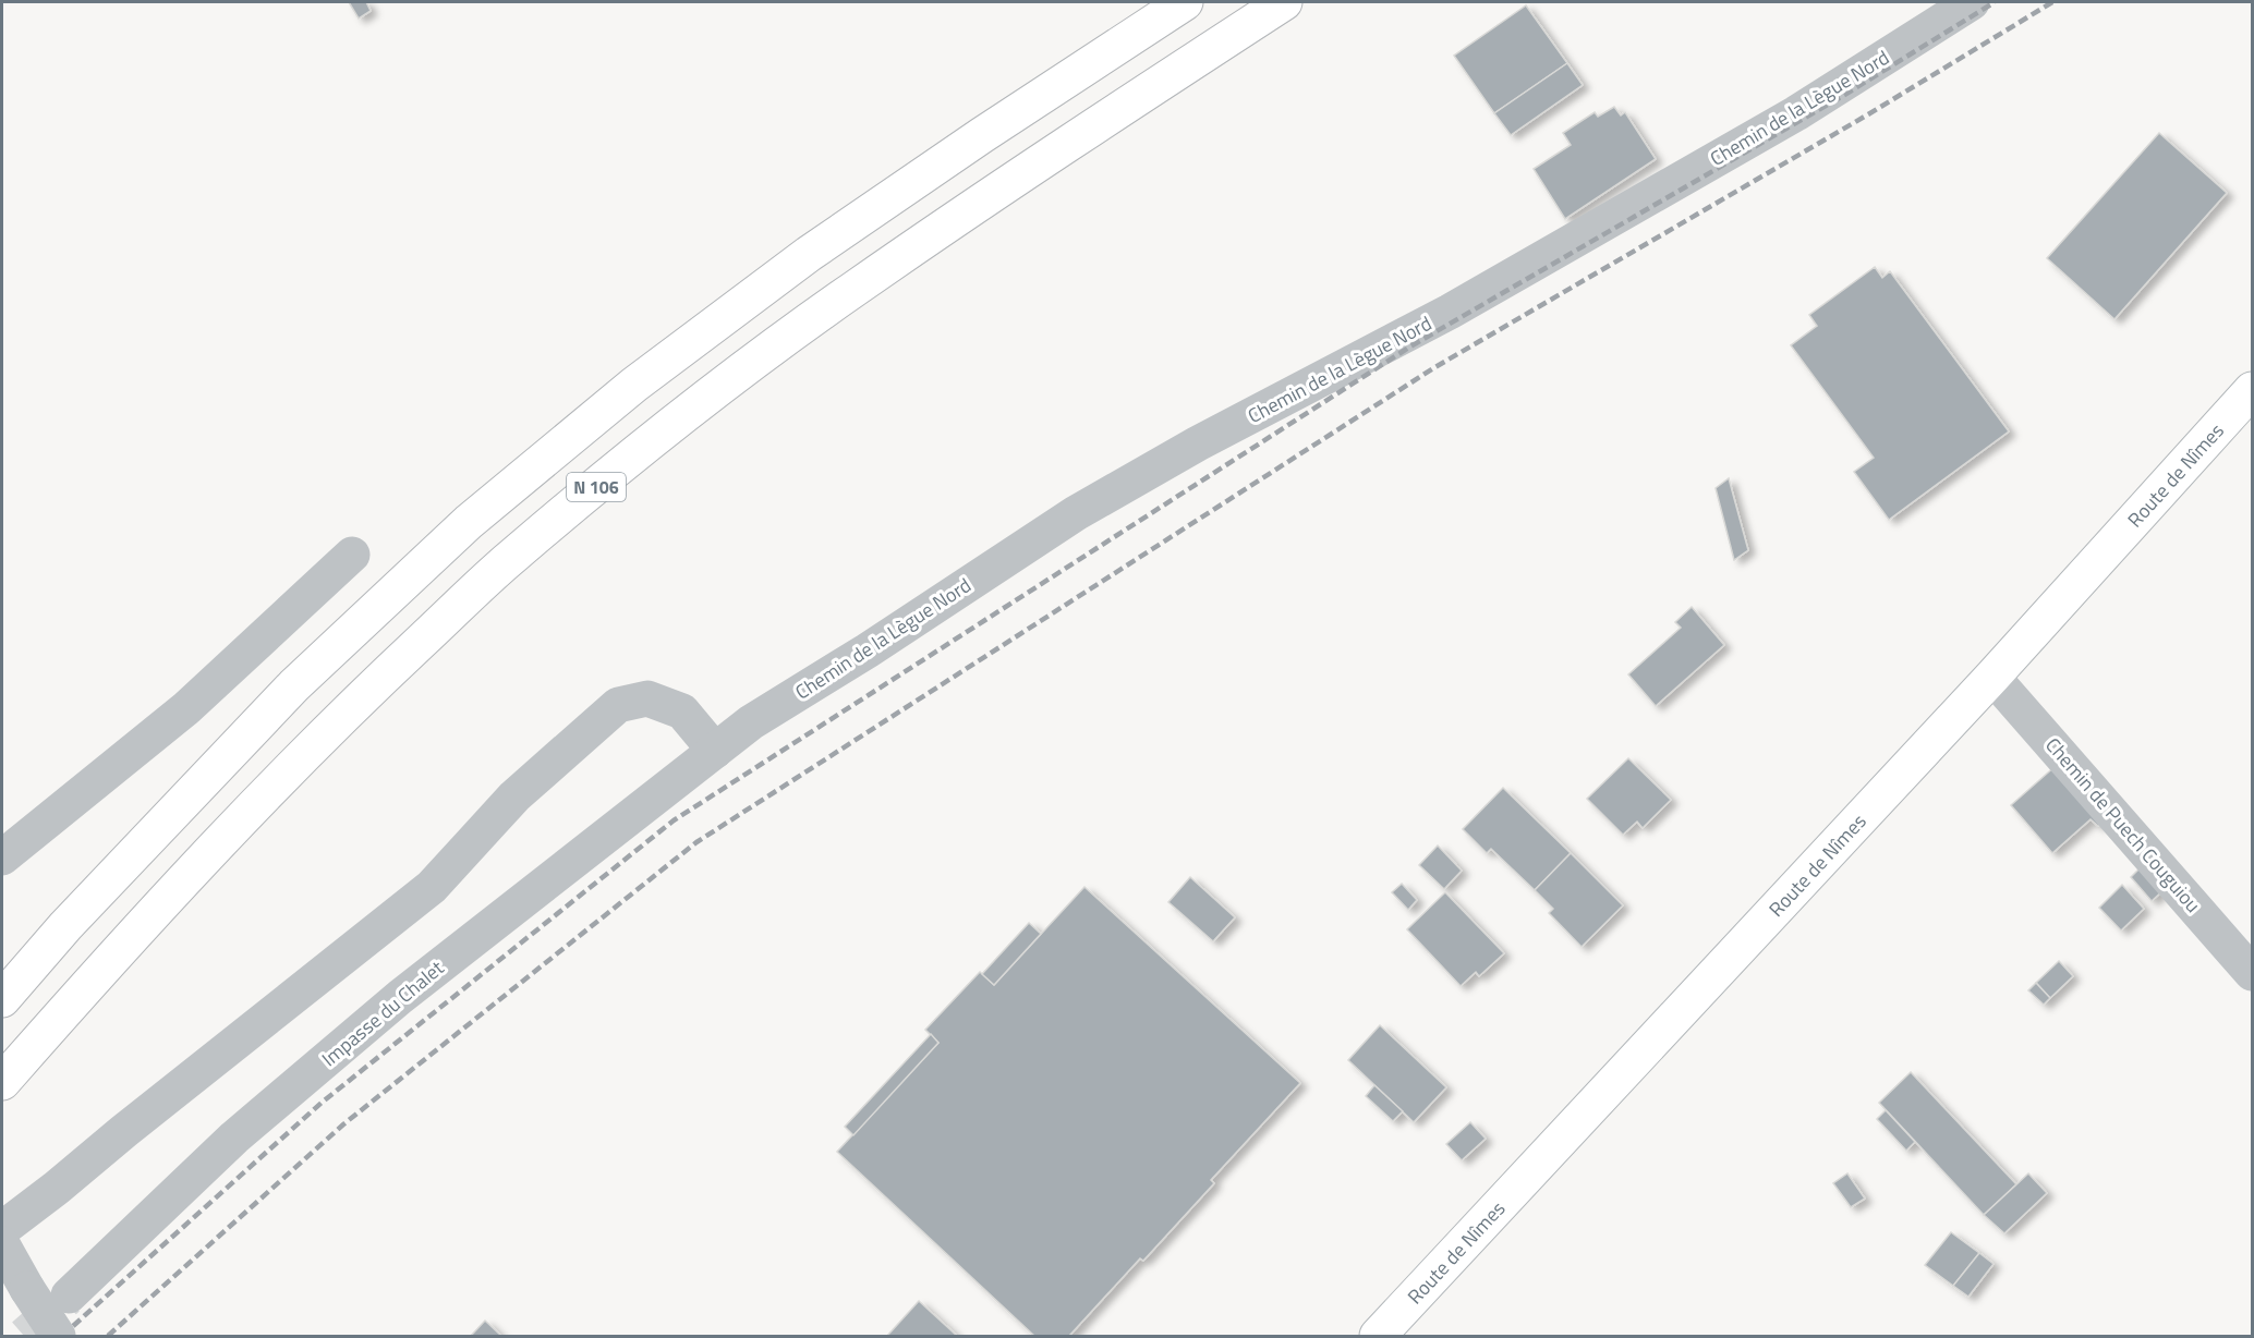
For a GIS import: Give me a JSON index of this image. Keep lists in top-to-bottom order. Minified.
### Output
{"streets":{"main road":["Route de Nîmes","N 106"],"street":["Chemin de la Lègue Nord","Chemin de Puech Couguiou","Impasse du Chalet"]},"crossings":[["Chemin de la Lègue Nord","Impasse du Chalet"],["Route de Nîmes","Chemin de Puech Couguiou"]]}
